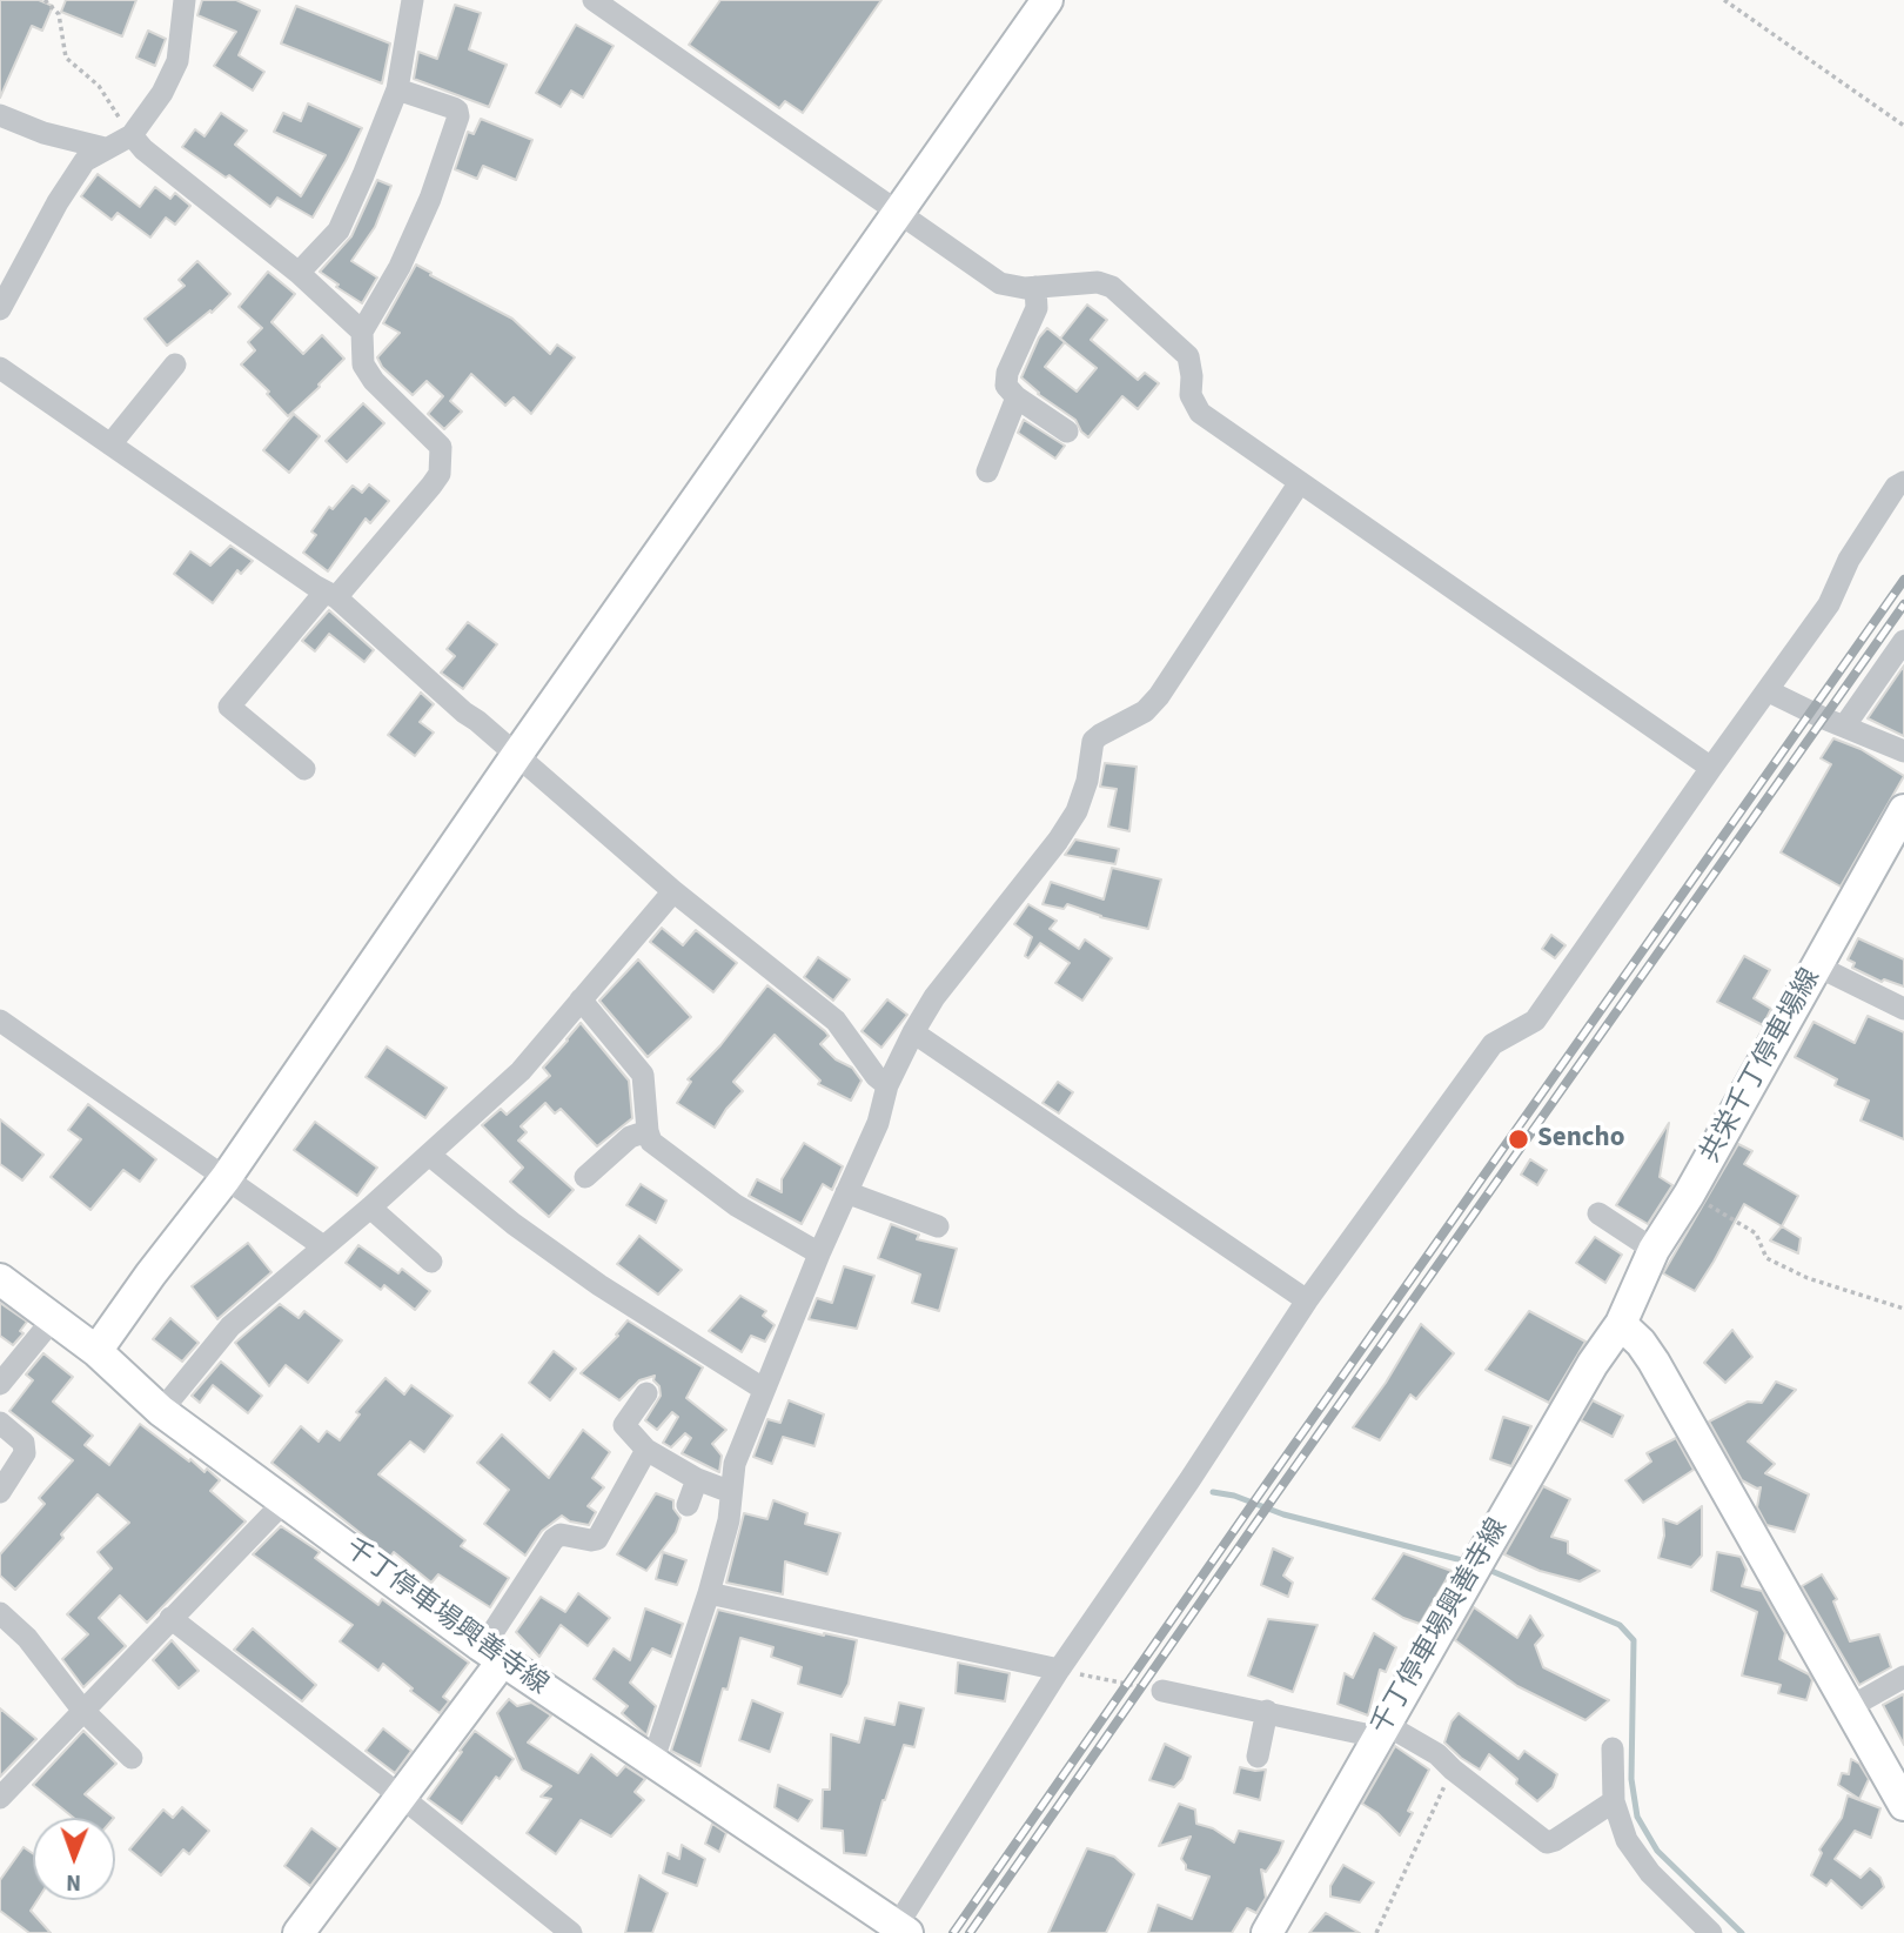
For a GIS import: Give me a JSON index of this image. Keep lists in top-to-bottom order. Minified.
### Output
{"streets":{"street":["共栄千丁停車場線","千丁停車場興善寺線"]},"crossings":[["共栄千丁停車場線","千丁停車場興善寺線"]],"places":["Sencho"],"north":"bottom"}
